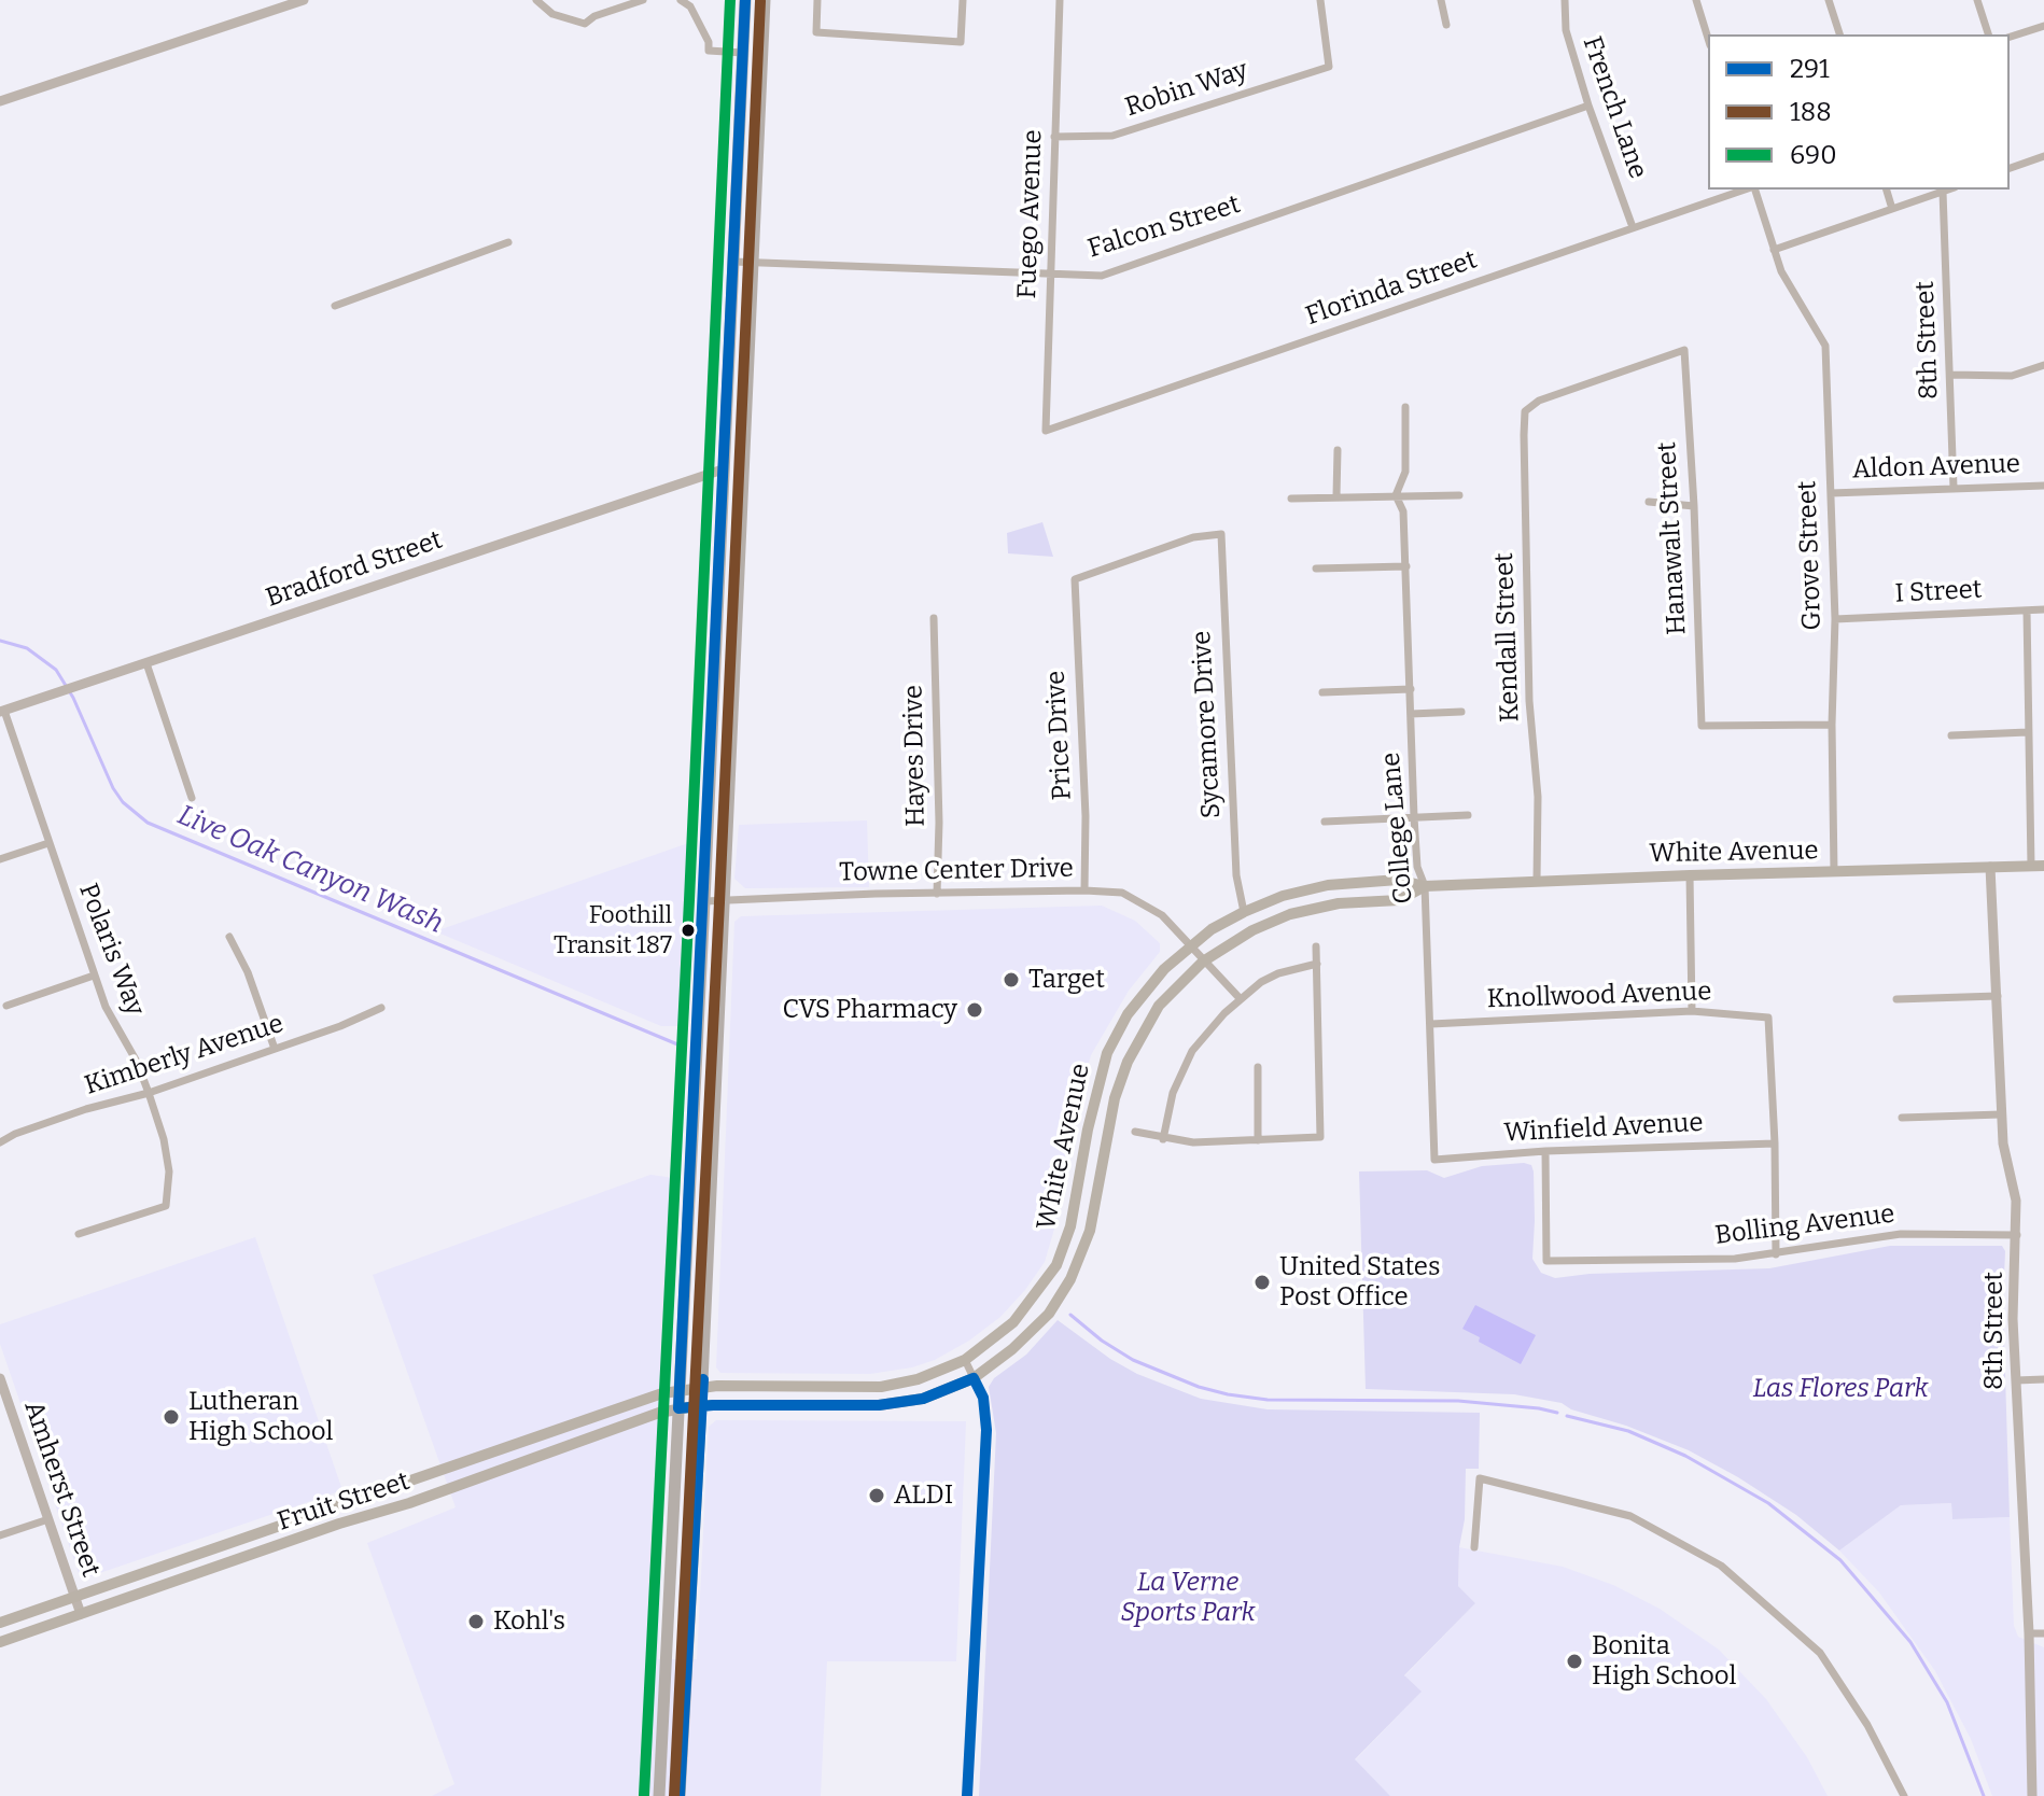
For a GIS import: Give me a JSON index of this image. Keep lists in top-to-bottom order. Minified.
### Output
{"streets":{"main road":["White Avenue","Fruit Street"],"street":["Robin Way","French Lane","Fuego Avenue","Falcon Street","Florinda Street","8th Street","Aldon Avenue","Hanawalt Street","Grove Street","Bradford Street","I Street","Kendall Street","Sycamore Drive","Price Drive","Hayes Drive","College Lane","Towne Center Drive","Polaris Way","Knollwood Avenue","Kimberly Avenue","Winfield Avenue","Bolling Avenue","Amherst Street"]},"crossings":[["Robin Way","Fuego Avenue"],["French Lane","Falcon Street"],["French Lane","Florinda Street"],["Fuego Avenue","Falcon Street"],["Fuego Avenue","Florinda Street"],["8th Street","Aldon Avenue"],["8th Street","White Avenue"],["8th Street","Bolling Avenue"],["Aldon Avenue","Grove Street"],["Hanawalt Street","Grove Street"],["Hanawalt Street","Kendall Street"],["Grove Street","I Street"],["Grove Street","White Avenue"],["Bradford Street","Polaris Way"],["Kendall Street","White Avenue"],["Sycamore Drive","Price Drive"],["Sycamore Drive","White Avenue"],["Price Drive","Towne Center Drive"],["Hayes Drive","Towne Center Drive"],["College Lane","White Avenue"],["College Lane","Knollwood Avenue"],["College Lane","Winfield Avenue"],["White Avenue","Towne Center Drive"],["White Avenue","Fruit Street"],["Polaris Way","Kimberly Avenue"],["Knollwood Avenue","Winfield Avenue"],["Winfield Avenue","Bolling Avenue"],["Amherst Street","Fruit Street"]],"water":["Live Oak Canyon Wash"],"parks":["Las Flores Park","La Verne Sports Park"],"places":["Foothill Transit 187","Target","CVS Pharmacy","United States Post Office","Lutheran High School","ALDI","Kohl's","Bonita High School"],"lines":["transit line 291","transit line 690","transit line 188"],"legend":["291","188","690"]}
